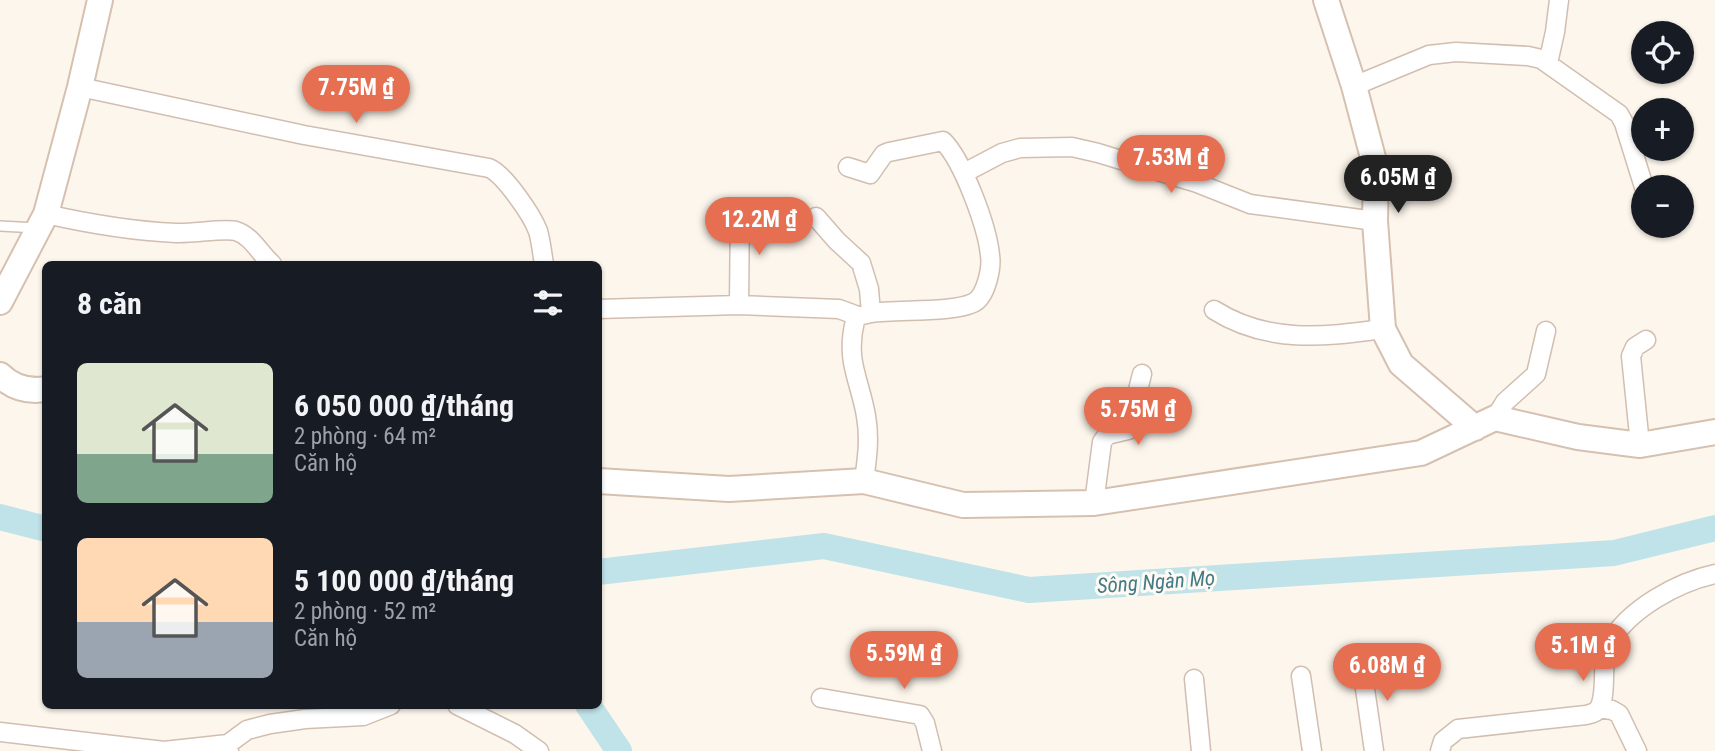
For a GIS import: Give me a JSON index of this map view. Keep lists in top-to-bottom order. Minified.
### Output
{"water":["Sông Ngàn Mọ"],"page":{"map_buttons":["+","−"],"price":["7.75M ₫","7.53M ₫","6.05M ₫","12.2M ₫","5.75M ₫","5.1M ₫","5.59M ₫","6.08M ₫"],"heading":"8 căn","list":[{"name":"6 050 000 ₫/tháng","note":"2 phòng · 64 m² · Căn hộ"},{"name":"5 100 000 ₫/tháng","note":"2 phòng · 52 m² · Căn hộ"}]}}
